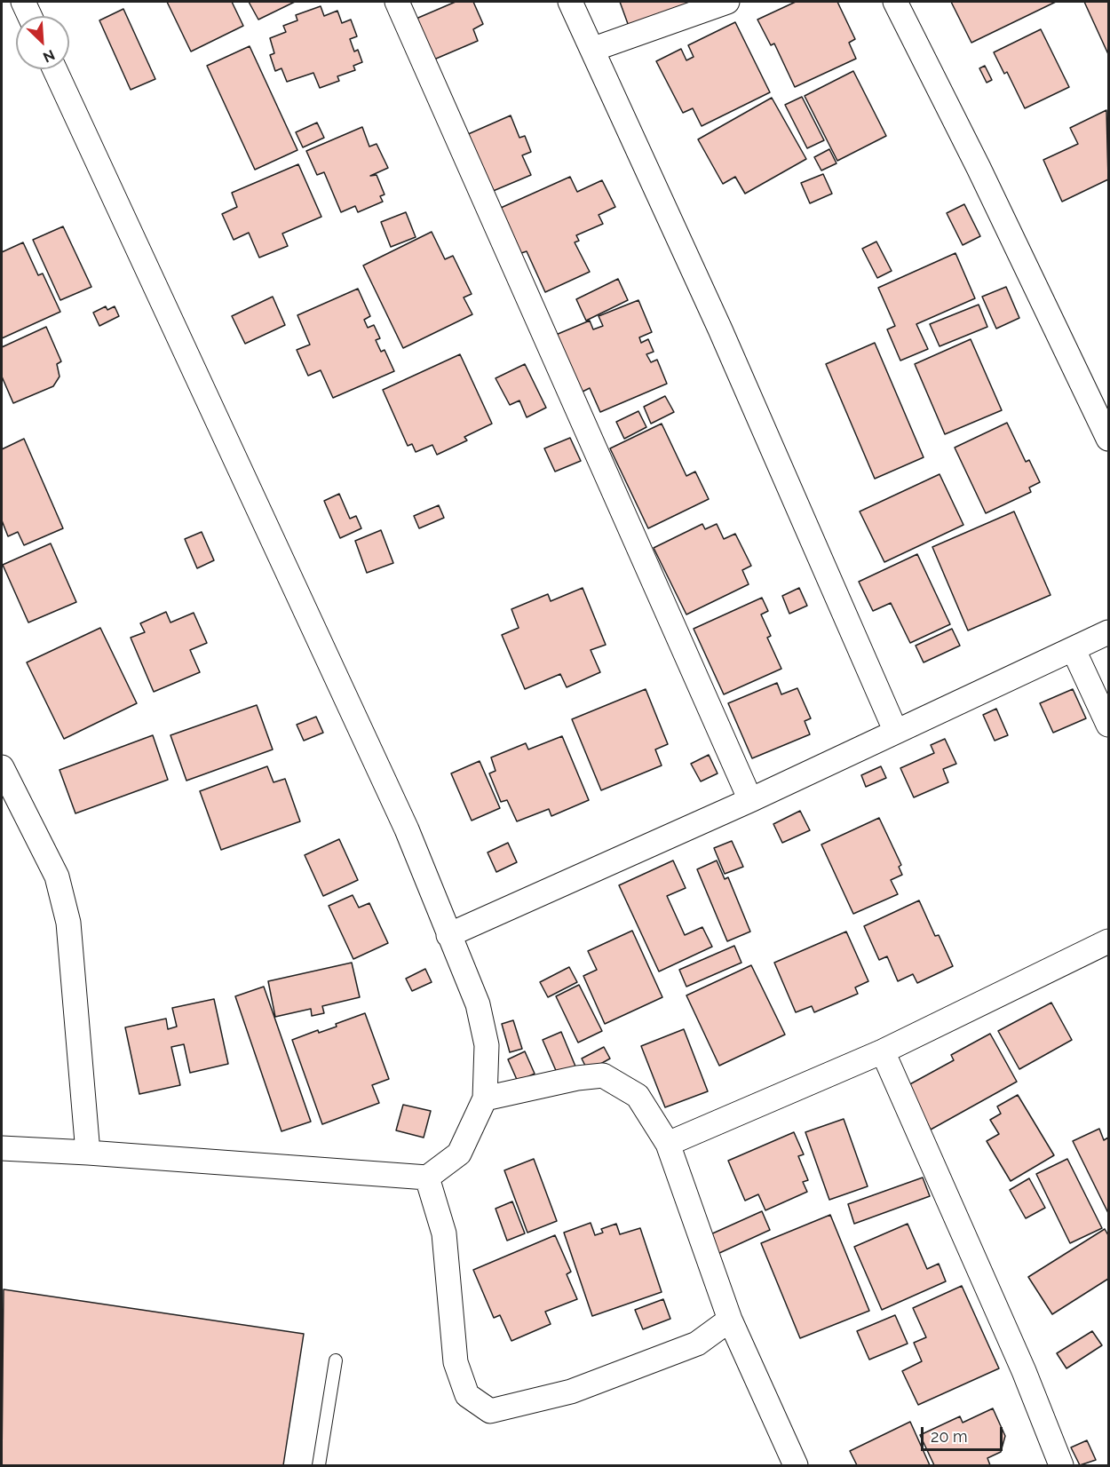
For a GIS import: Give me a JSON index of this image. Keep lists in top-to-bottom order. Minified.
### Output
{"scale_bar":"20 m","north":"bottom right"}
